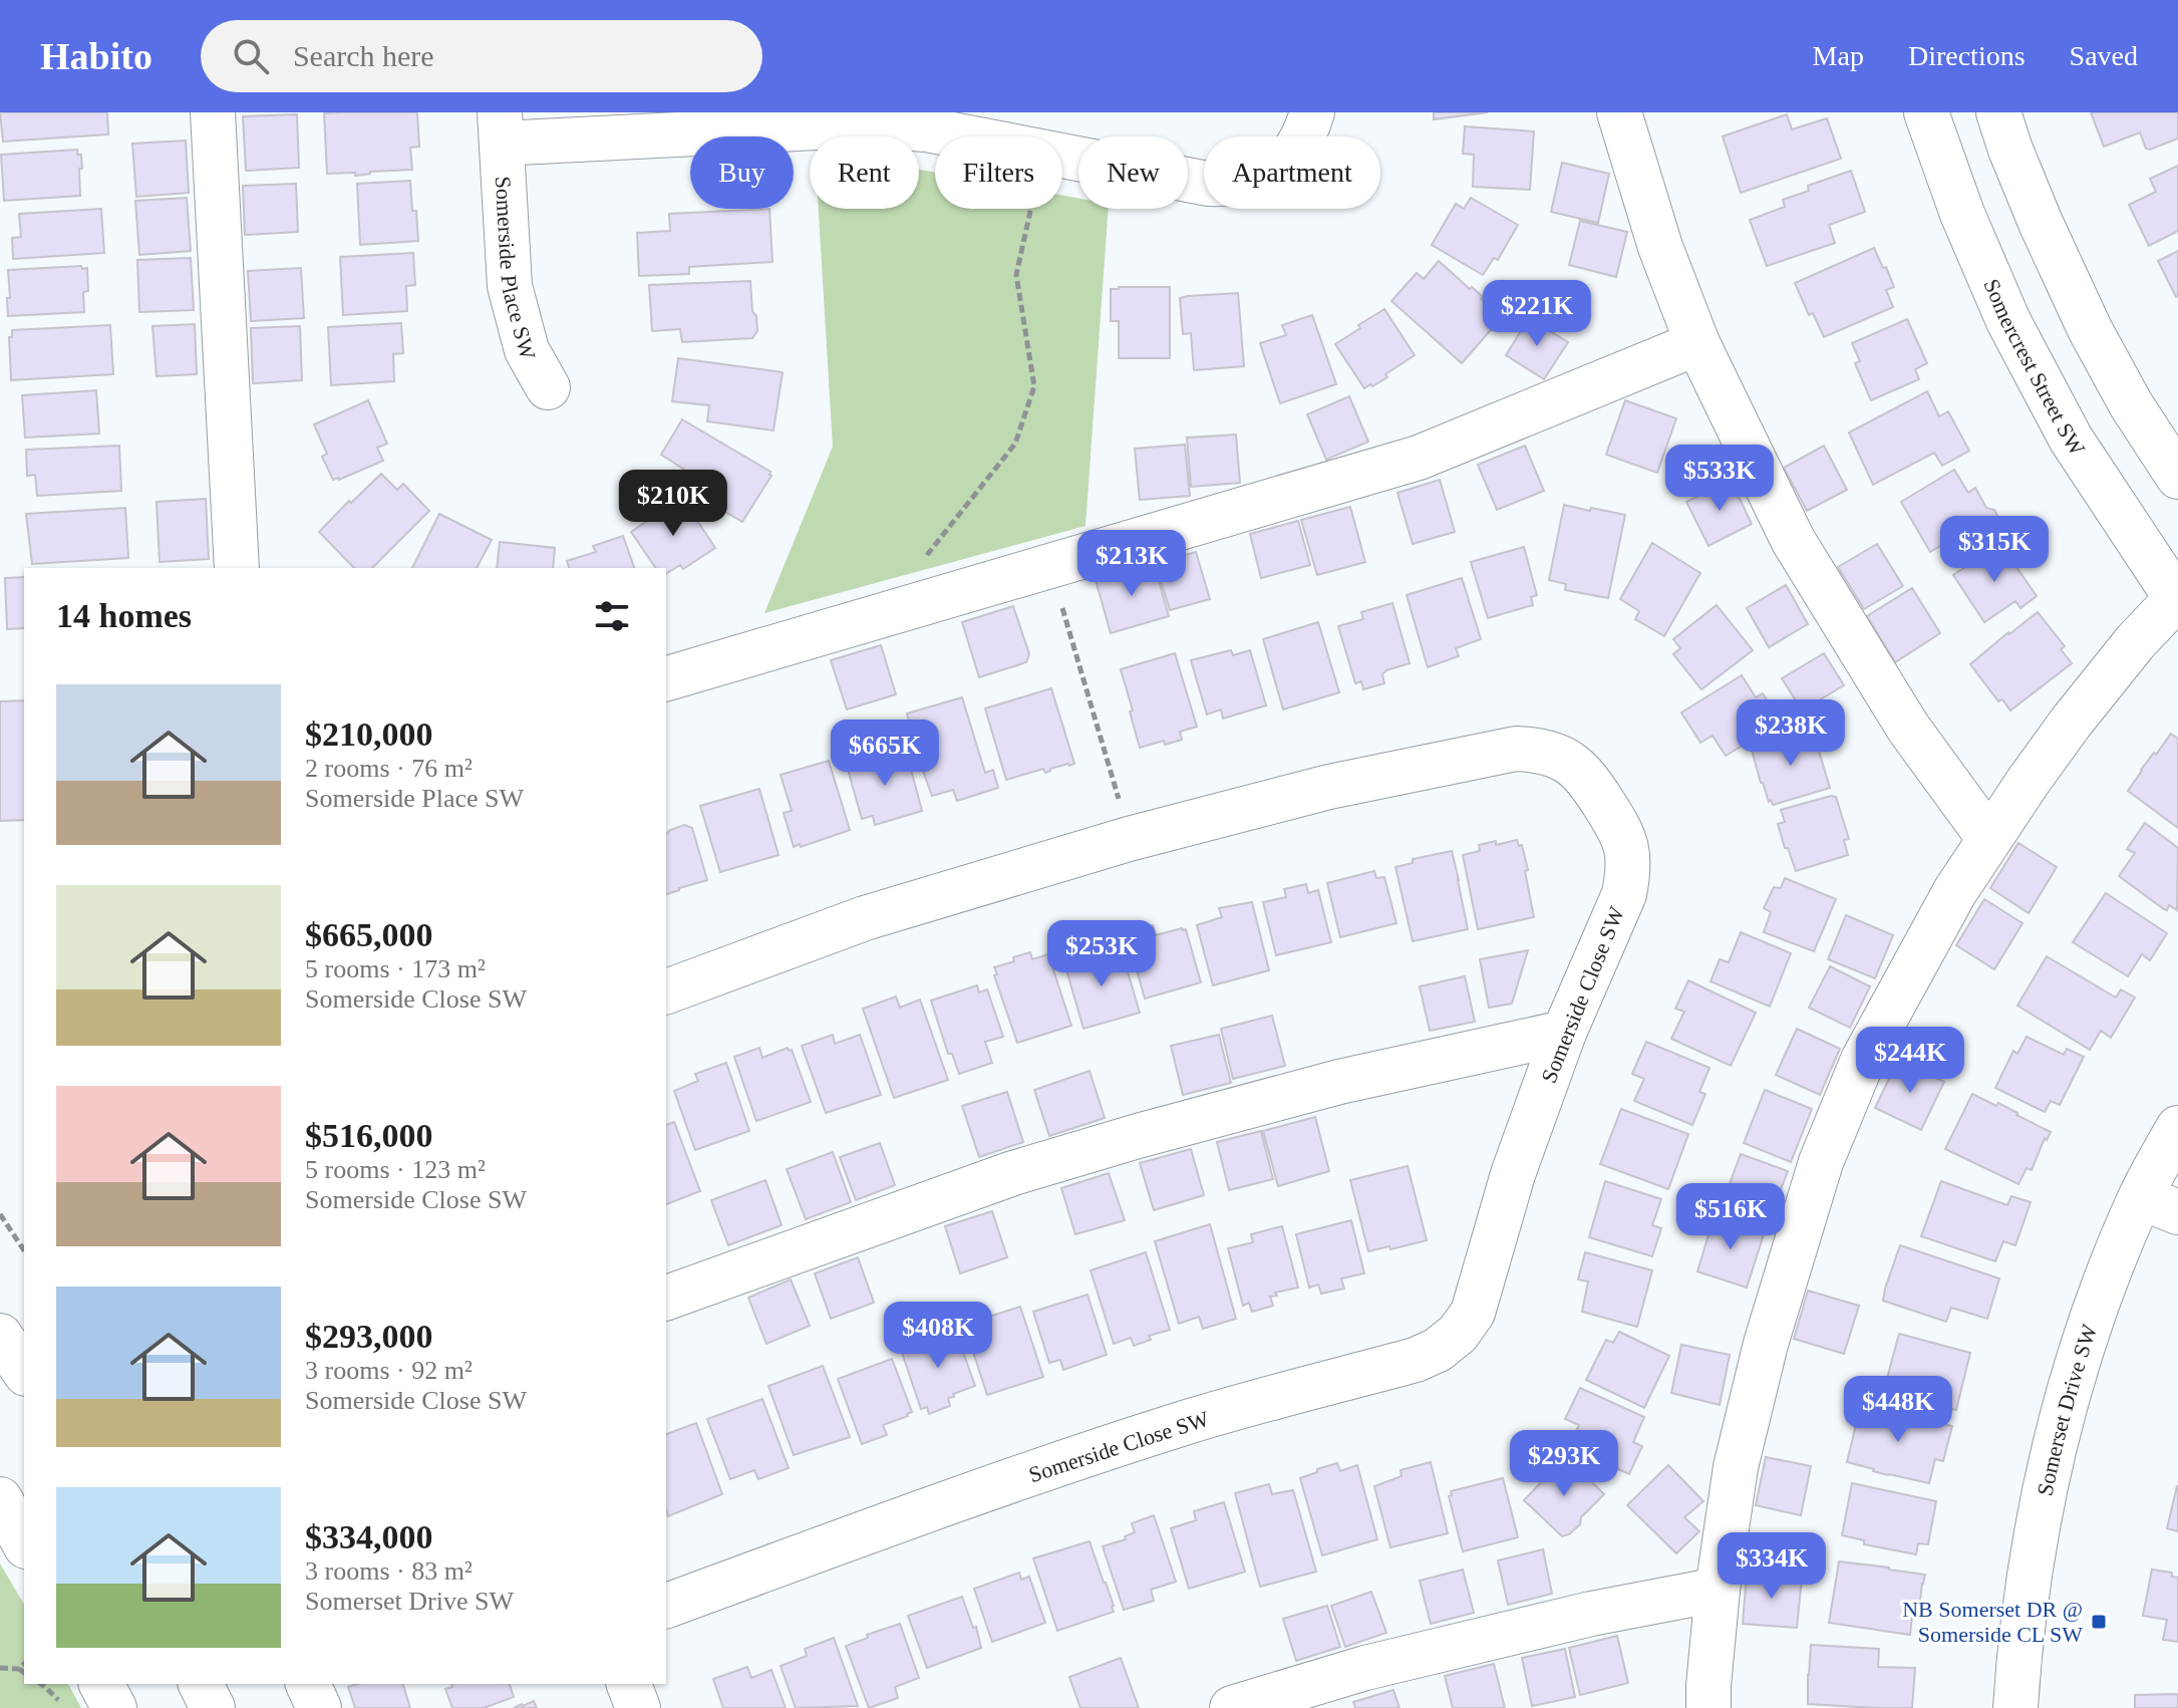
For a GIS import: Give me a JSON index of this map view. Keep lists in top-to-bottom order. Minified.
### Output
{"streets":{"street":["Somerside Place SW","Somercrest Street SW","Somerside Close SW","Somerset Drive SW"]},"places":{"transit":["NB Somerset DR @ Somerside CL SW"]},"page":{"header":"Habito","search":"Search here","nav":["Map","Directions","Saved"],"chip":["Buy","Rent","Filters","New","Apartment"],"price":["$221K","$533K","$210K","$315K","$213K","$238K","$665K","$253K","$244K","$516K","$408K","$448K","$293K","$334K"],"heading":"14 homes","list":[{"name":"$210,000","note":"2 rooms · 76 m² · Somerside Place SW"},{"name":"$665,000","note":"5 rooms · 173 m² · Somerside Close SW"},{"name":"$516,000","note":"5 rooms · 123 m² · Somerside Close SW"},{"name":"$293,000","note":"3 rooms · 92 m² · Somerside Close SW"},{"name":"$334,000","note":"3 rooms · 83 m² · Somerset Drive SW"}]}}
